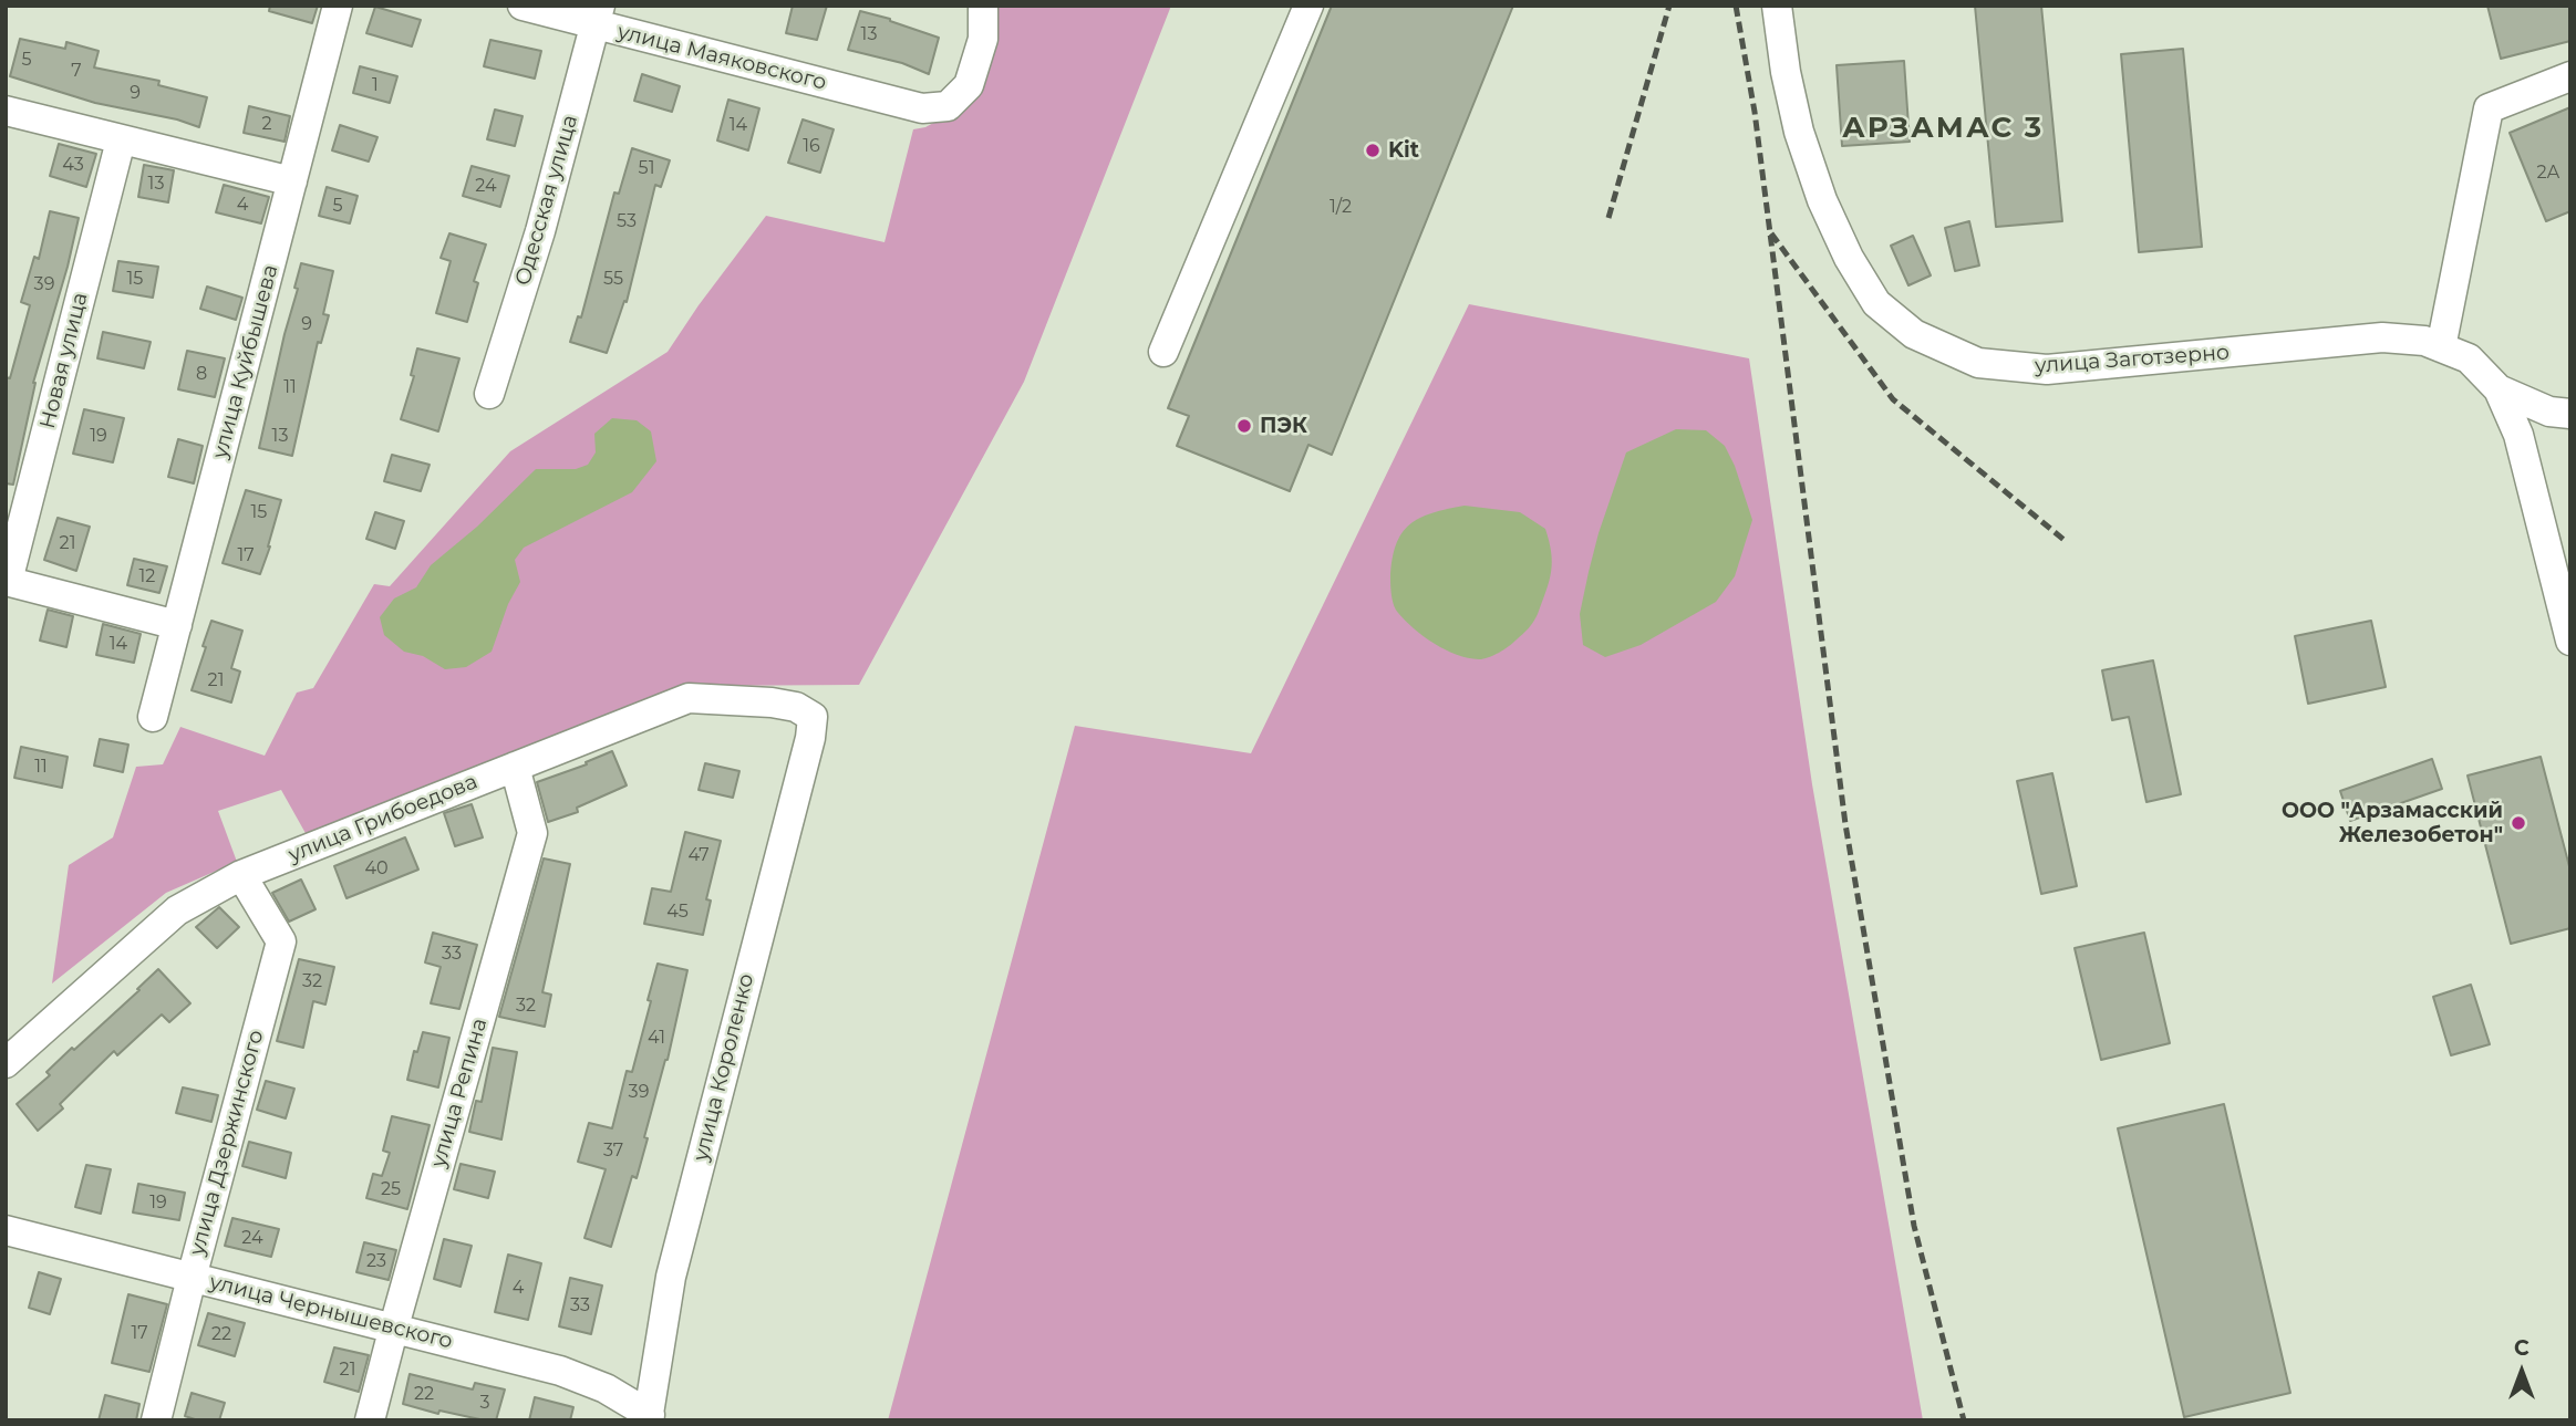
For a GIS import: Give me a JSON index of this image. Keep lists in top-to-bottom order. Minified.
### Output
{"streets":{"street":["улица Маяковского","Одесская улица","улица Заготзерно","Новая улица","улица Куйбышева","улица Грибоедова","улица Короленко","улица Репина","улица Дзержинского","улица Чернышевского"]},"crossings":[["улица Маяковского","Одесская улица"],["Новая улица","улица Куйбышева"],["улица Грибоедова","улица Короленко"],["улица Грибоедова","улица Репина"],["улица Грибоедова","улица Дзержинского"],["улица Короленко","улица Чернышевского"],["улица Репина","улица Чернышевского"],["улица Дзержинского","улица Чернышевского"]],"districts":["АРЗАМАС 3"],"places":["Kit","ПЭК","ООО \"Арзамасский Железобетон\""],"house_numbers":["13","5","7","1","9","2","14","16","43","51","2А","13","24","4","5","1/2","53","15","55","39","9","8","11","19","13","15","21","17","12","14","21","11","47","40","45","33","32","32","41","39","37","25","19","24","23","4","33","17","22","21","22","3"],"north":"top"}
